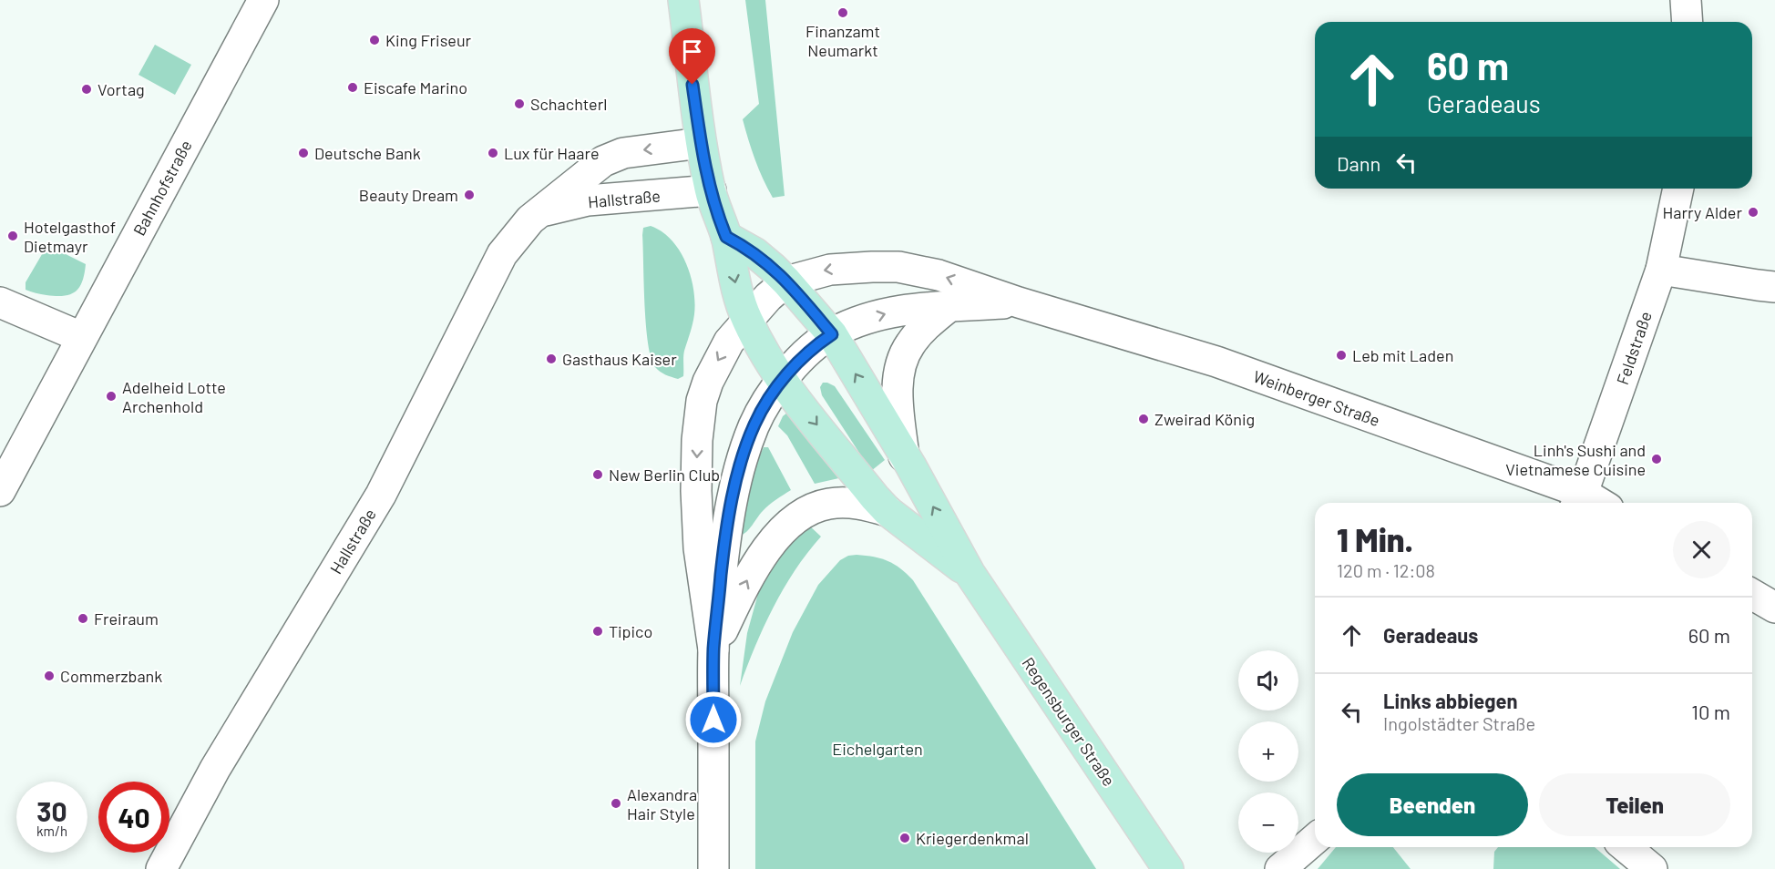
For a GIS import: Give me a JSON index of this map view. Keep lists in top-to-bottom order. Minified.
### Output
{"streets":{"main road":["Regensburger Straße"],"street":["Bahnhofstraße","Hallstraße","Feldstraße","Weinberger Straße"]},"crossings":[["Hallstraße","Regensburger Straße"],["Feldstraße","Weinberger Straße"],["Weinberger Straße","Regensburger Straße"]],"parks":["Eichelgarten"],"places":["Finanzamt Neumarkt","King Friseur","Eiscafe Marino","Vortag","Schachterl","Deutsche Bank","Lux für Haare","Beauty Dream","Harry Alder","Hotelgasthof Dietmayr","Leb mit Laden","Gasthaus Kaiser","Adelheid Lotte Archenhold","Zweirad König","Linh's Sushi and Vietnamese Cuisine","New Berlin Club","Freiraum","Tipico","Commerzbank","Alexandra Hair Style","Kriegerdenkmal"],"page":{"turn":["60 m","Geradeaus"],"then":"Dann","heading":["1 Min.","120 m · 12:08"],"list":[{"name":"Geradeaus","value":"60 m"},{"name":"Links abbiegen","note":"Ingolstädter Straße","value":"10 m"}],"map_buttons":["+","−"],"buttons":["Beenden","Teilen"],"speed":"30 km/h","limit":"40"}}
